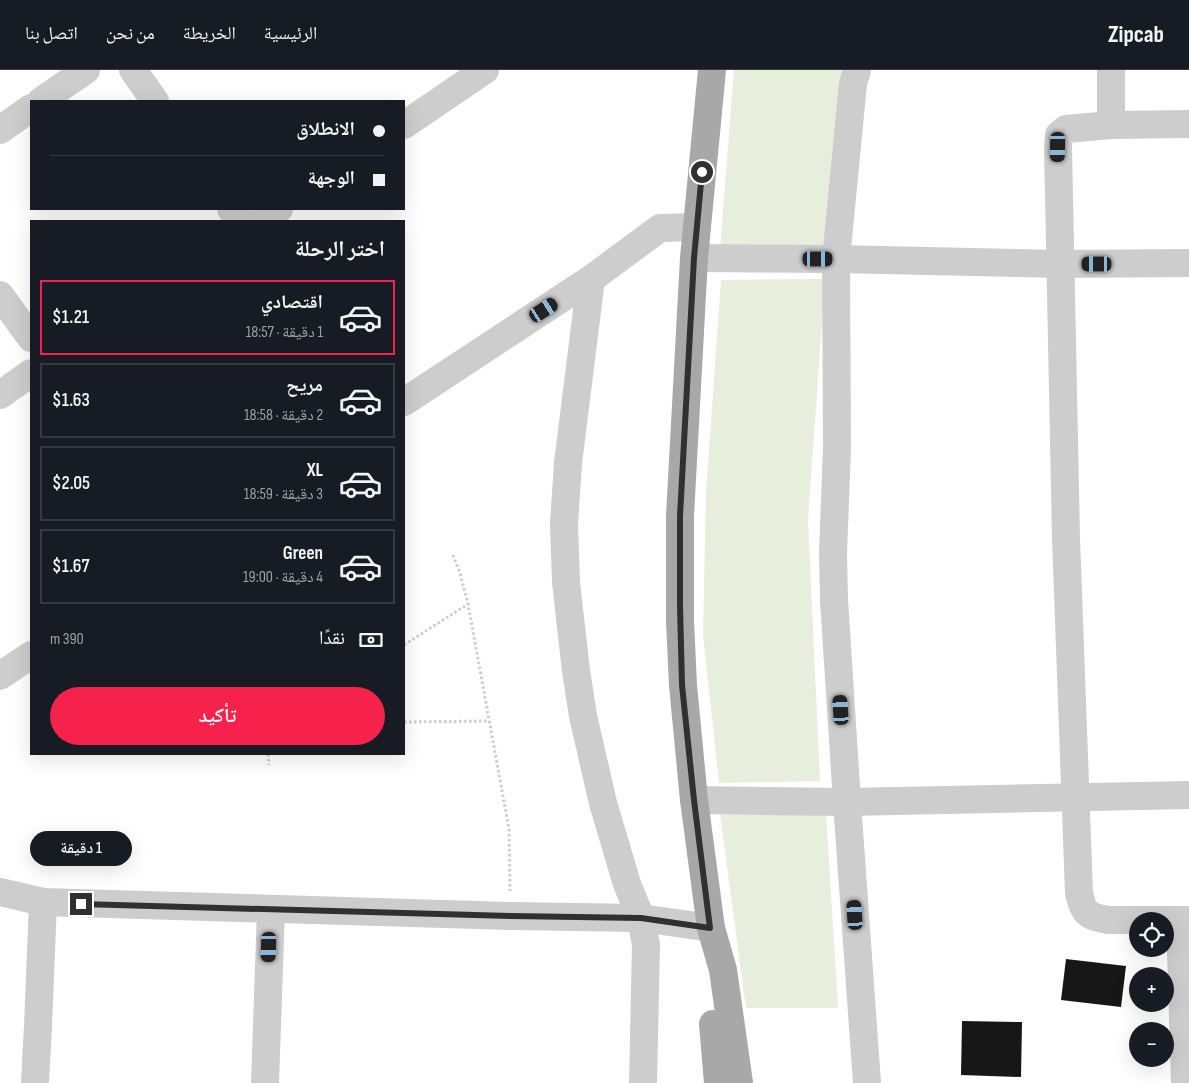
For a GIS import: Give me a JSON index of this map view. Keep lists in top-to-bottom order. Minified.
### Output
{"page":{"header":"Zipcab","nav":["الرئيسية","الخريطة","من نحن","اتصل بنا"],"banner":["الانطلاق","الوجهة"],"heading":"اختر الرحلة","list":[{"name":"اقتصادي","note":"1 دقيقة · 18:57","value":"$1.21"},{"name":"مريح","note":"2 دقيقة · 18:58","value":"$1.63"},{"name":"XL","note":"3 دقيقة · 18:59","value":"$2.05"},{"name":"Green","note":"4 دقيقة · 19:00","value":"$1.67"}],"pay":["نقدًا","390 m"],"buttons":"تأكيد","bubble":"1 دقيقة","map_buttons":["+","−"]}}
